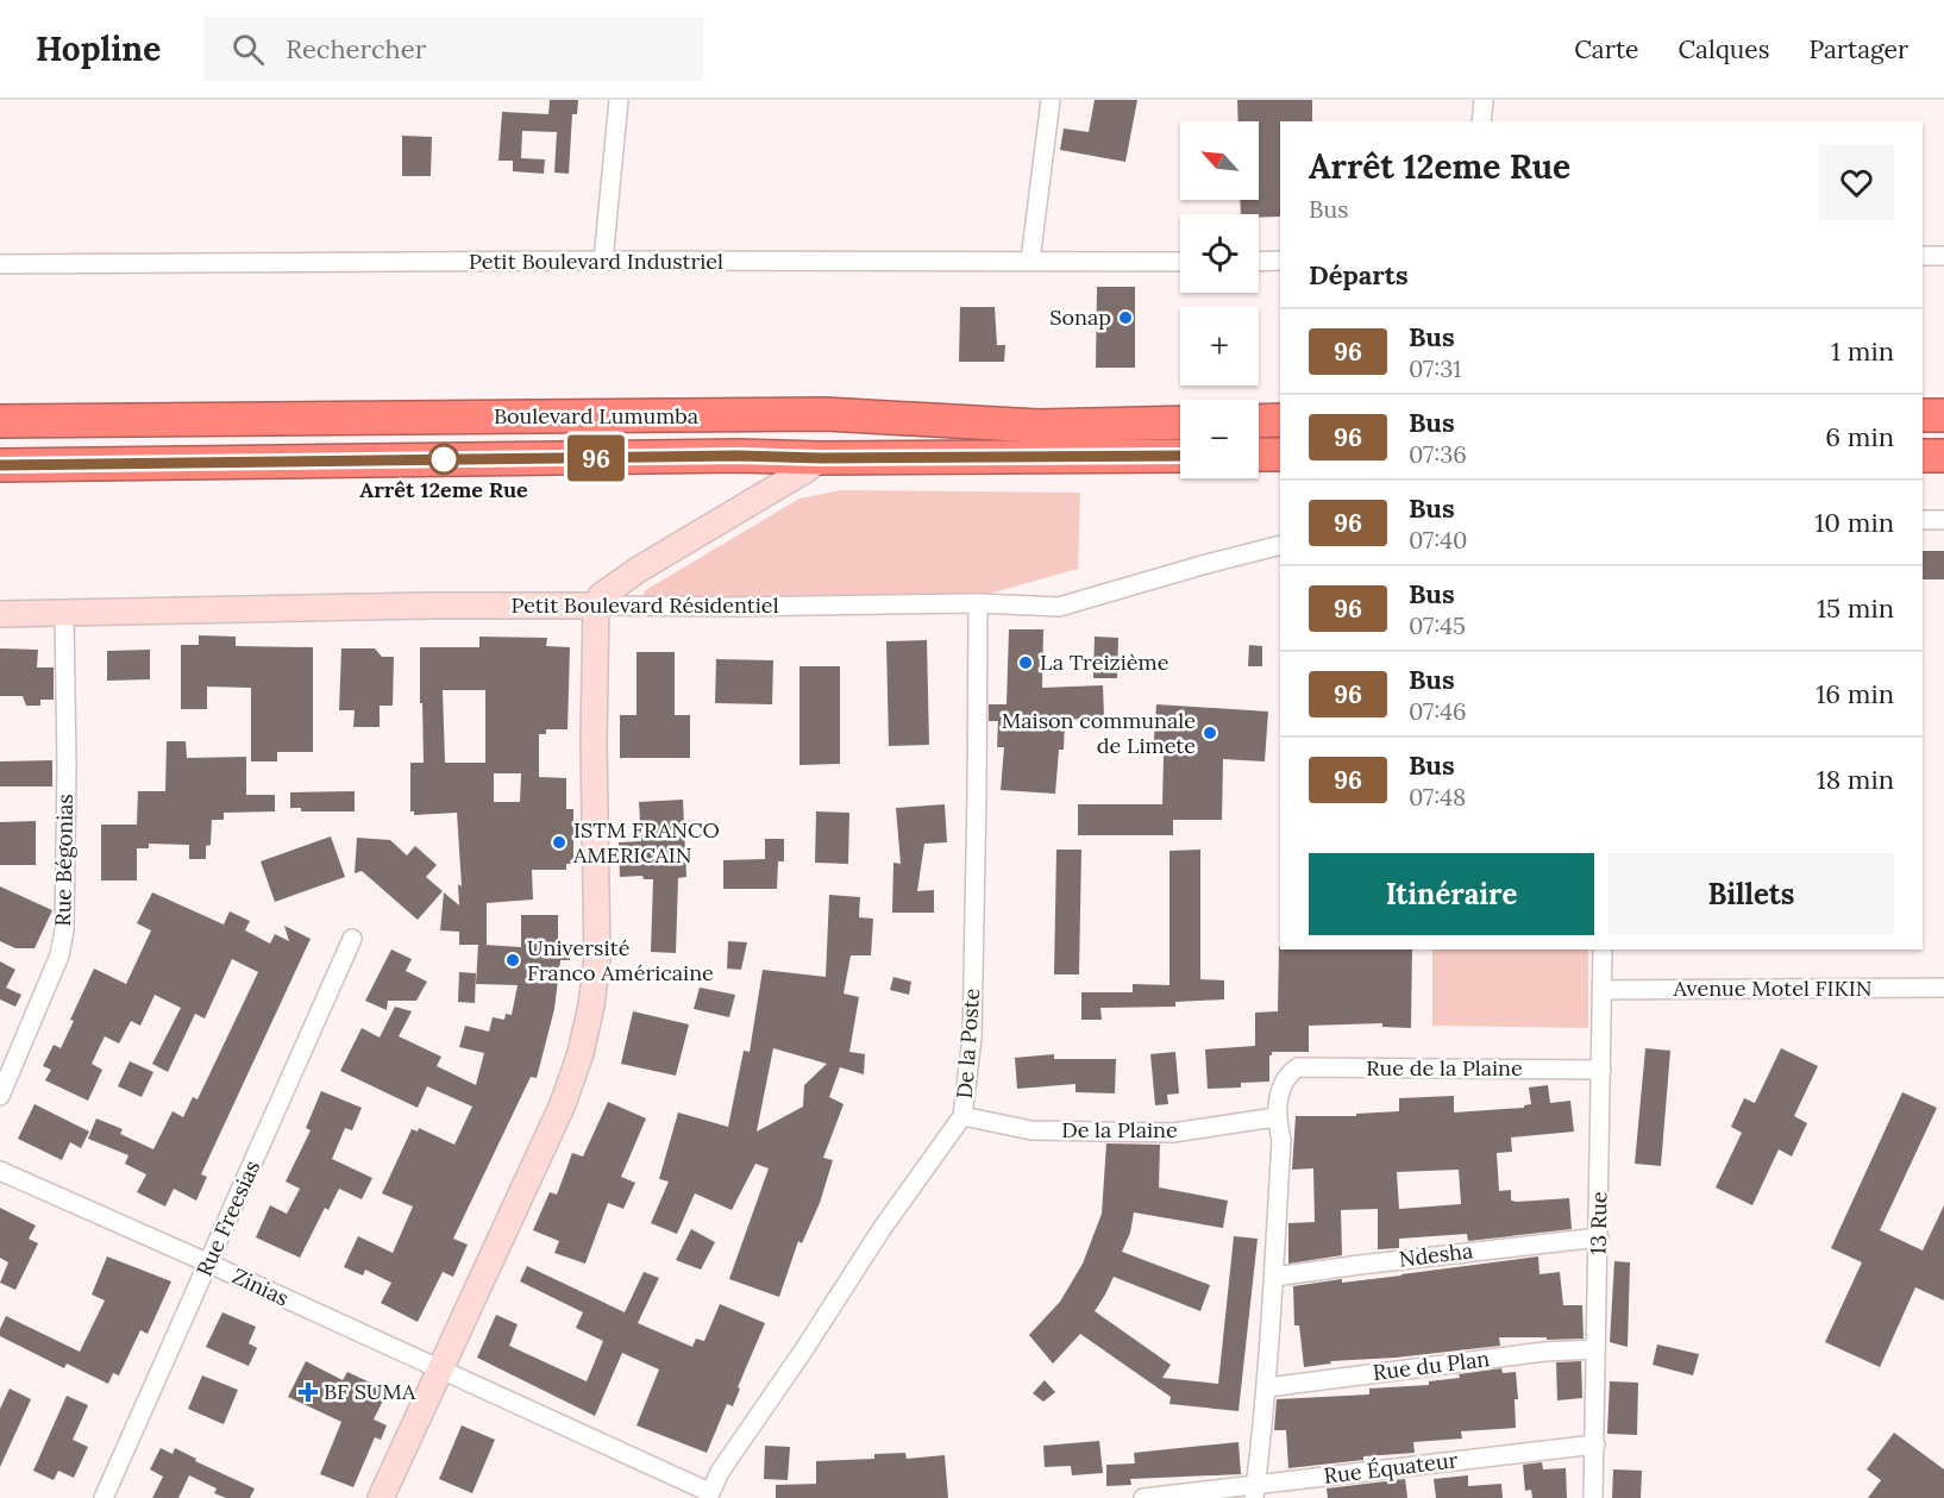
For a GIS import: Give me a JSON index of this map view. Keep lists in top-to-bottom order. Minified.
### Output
{"streets":{"highway":["Boulevard Lumumba"],"street":["Petit Boulevard Industriel","Petit Boulevard Résidentiel","Rue Bégonias","Avenue Motel FIKIN","De la Poste","Rue de la Plaine","De la Plaine","Rue Freesias","13 Rue","Ndesha","Zinias","Rue du Plan","Rue Équateur"]},"crossings":[["Petit Boulevard Résidentiel","Rue Bégonias"],["Petit Boulevard Résidentiel","De la Poste"],["Avenue Motel FIKIN","13 Rue"],["De la Poste","De la Plaine"],["De la Poste","Zinias"],["Rue de la Plaine","De la Plaine"],["Rue de la Plaine","13 Rue"],["Rue Freesias","Zinias"],["13 Rue","Ndesha"],["13 Rue","Rue du Plan"],["13 Rue","Rue Équateur"]],"places":{"other":["Sonap","Arrêt 12eme Rue","La Treizième","Maison communale de Limete","ISTM FRANCO AMERICAIN","Université Franco Américaine"],"health":["BF SUMA"]},"lines":["bus line 96"],"north":"top left","page":{"header":"Hopline","search":"Rechercher","nav":["Carte","Calques","Partager"],"on_map":"96","map_buttons":["+","−"],"heading":[["Arrêt 12eme Rue","Bus"],"Départs"],"list":[{"mark":"96","name":"Bus","note":"07:31","value":"1 min"},{"mark":"96","name":"Bus","note":"07:36","value":"6 min"},{"mark":"96","name":"Bus","note":"07:40","value":"10 min"},{"mark":"96","name":"Bus","note":"07:45","value":"15 min"},{"mark":"96","name":"Bus","note":"07:46","value":"16 min"},{"mark":"96","name":"Bus","note":"07:48","value":"18 min"}],"buttons":["Itinéraire","Billets"]}}
